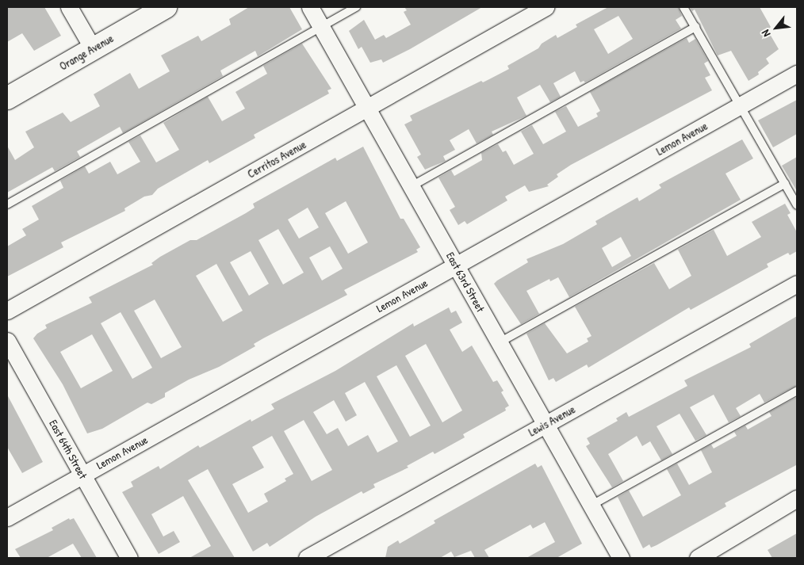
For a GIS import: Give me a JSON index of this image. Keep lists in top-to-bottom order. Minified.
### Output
{"streets":{"street":["Orange Avenue","Lemon Avenue","Cerritos Avenue","East 63rd Street","Lewis Avenue","East 64th Street"]},"crossings":[["Lemon Avenue","East 63rd Street"],["Lemon Avenue","East 64th Street"],["Cerritos Avenue","East 63rd Street"],["East 63rd Street","Lewis Avenue"]],"north":"bottom left"}
